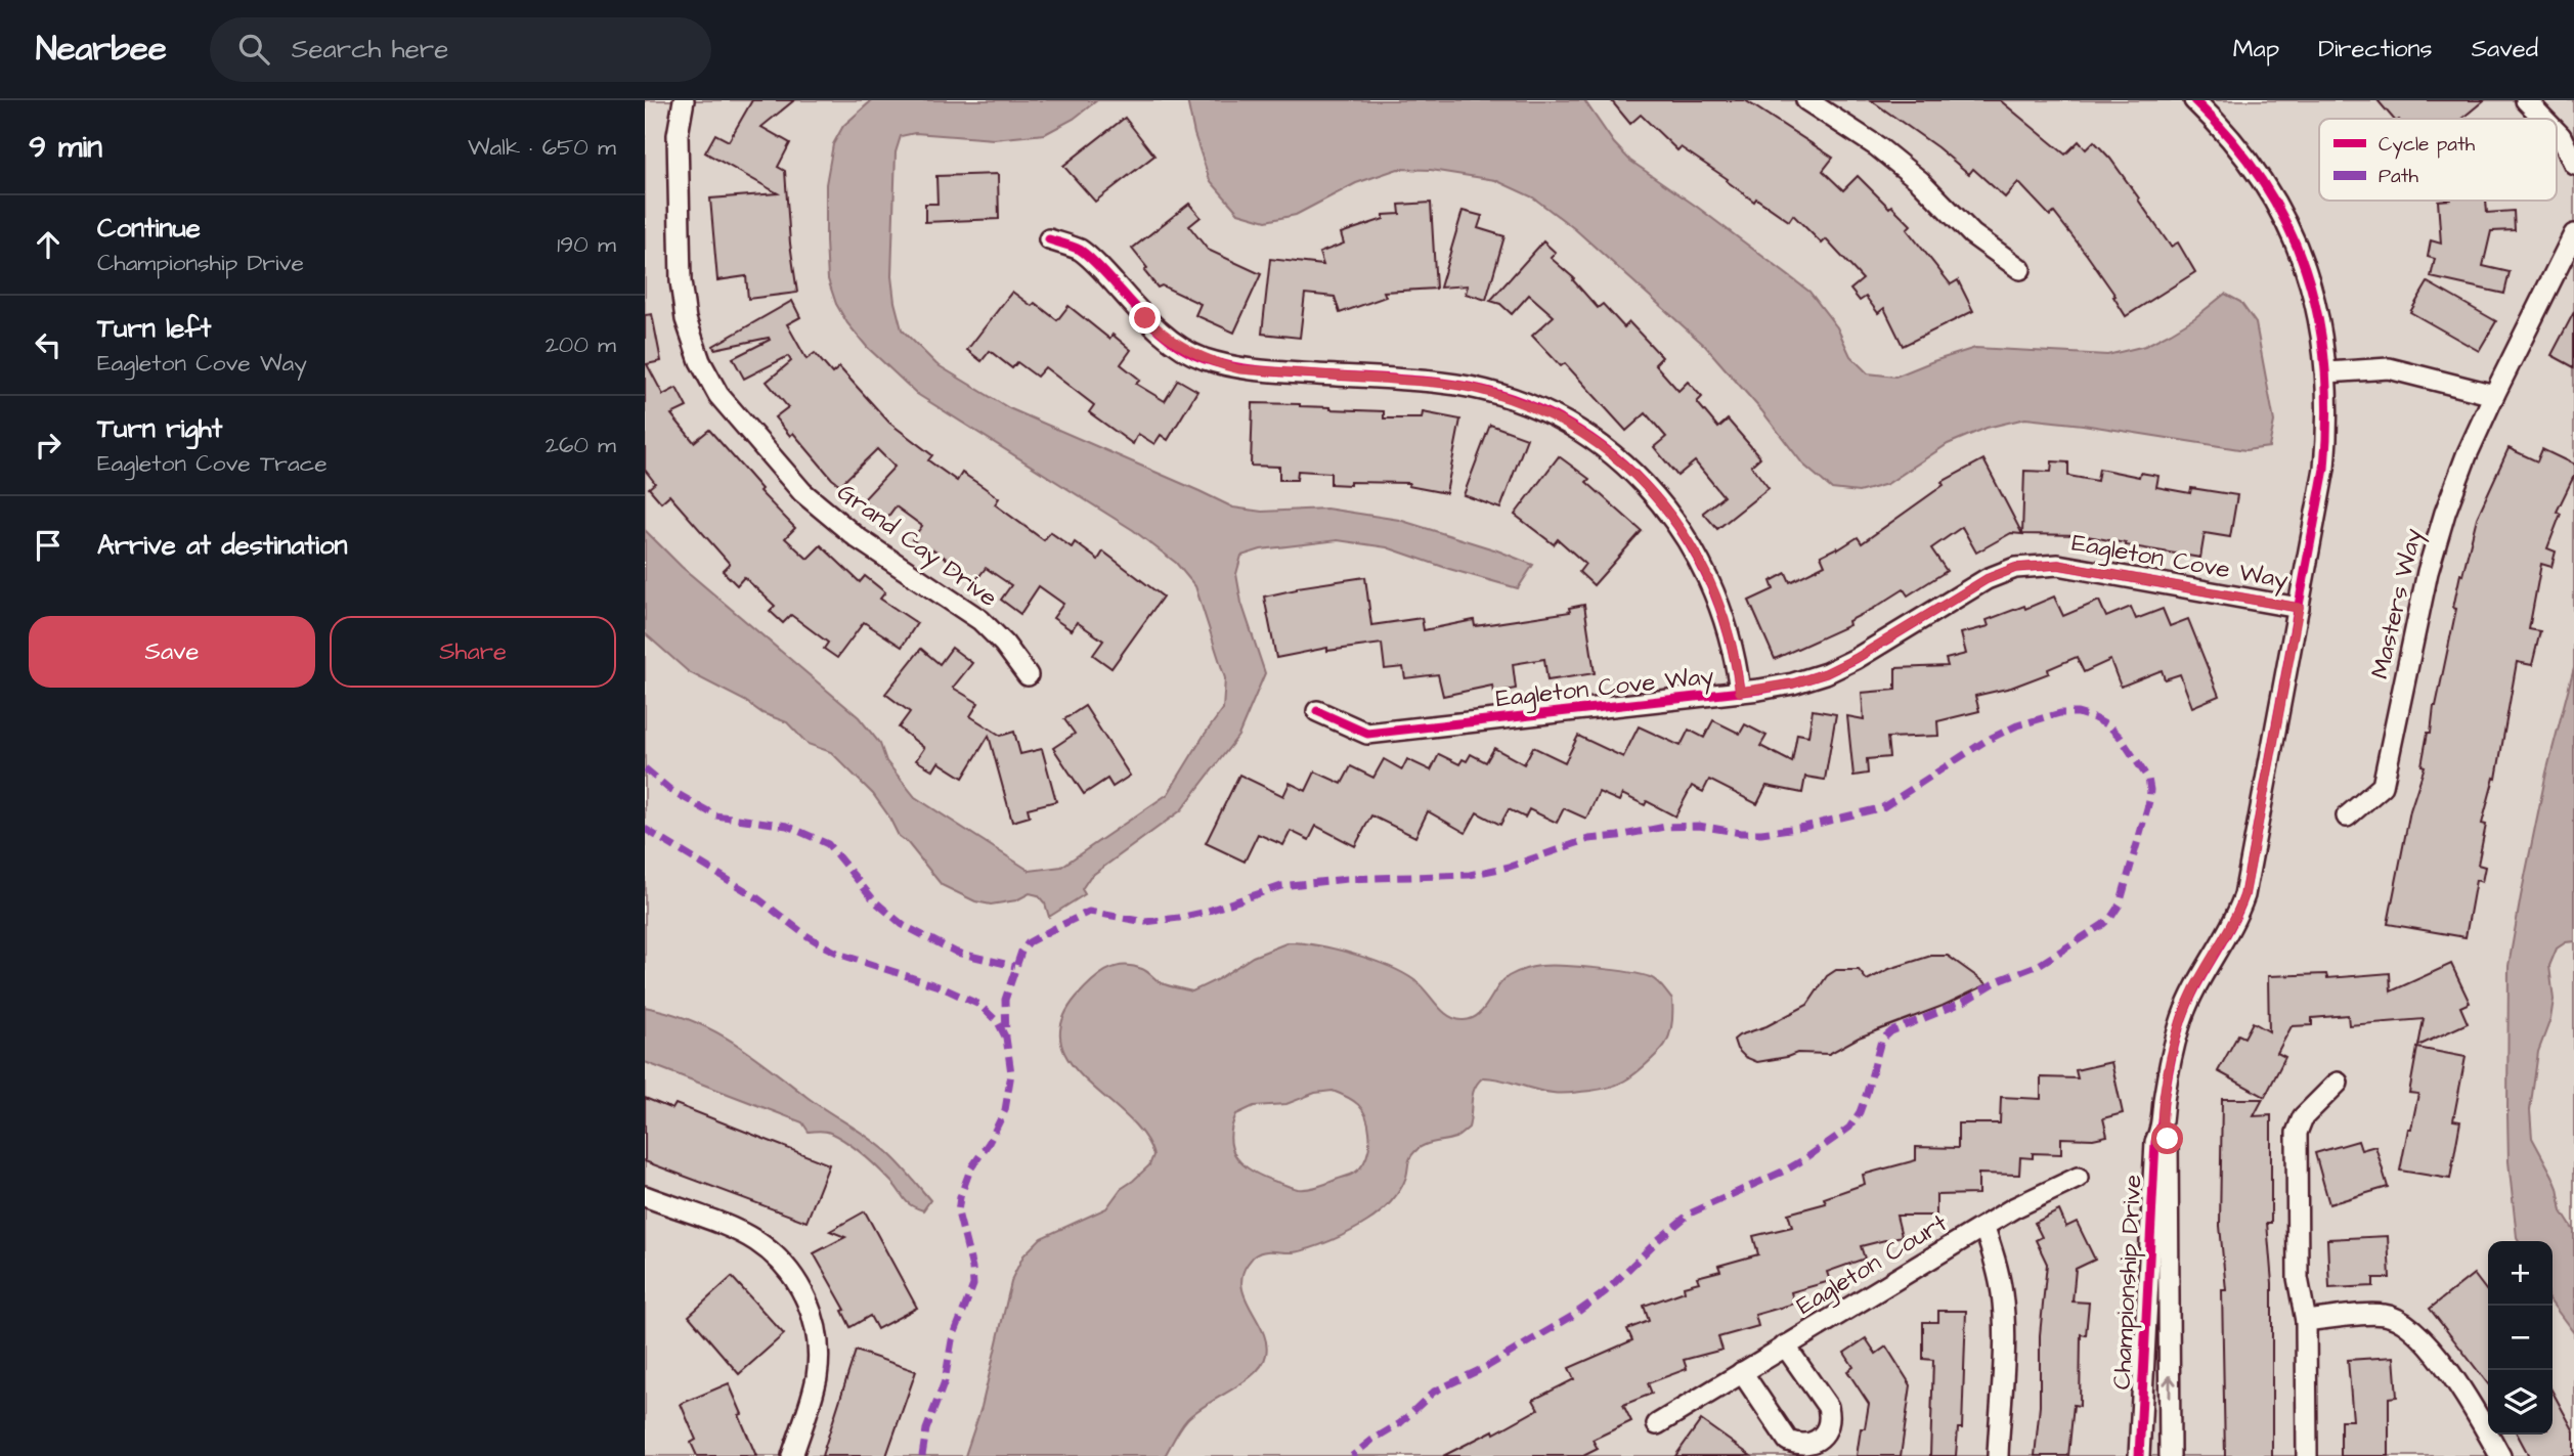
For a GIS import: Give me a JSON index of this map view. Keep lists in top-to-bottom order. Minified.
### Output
{"streets":{"street":["Grand Cay Drive","Eagleton Cove Way","Masters Way","Eagleton Court","Championship Drive"]},"crossings":[["Eagleton Cove Way","Championship Drive"]],"legend":["Cycle path","Path"],"page":{"header":"Nearbee","search":"Search here","nav":["Map","Directions","Saved"],"heading":["9 min","Walk · 650 m"],"list":[["Continue","Championship Drive","190 m"],["Turn left","Eagleton Cove Way","200 m"],["Turn right","Eagleton Cove Trace","260 m"],"Arrive at destination"],"buttons":["Save","Share"],"map_buttons":["+","−"]}}
